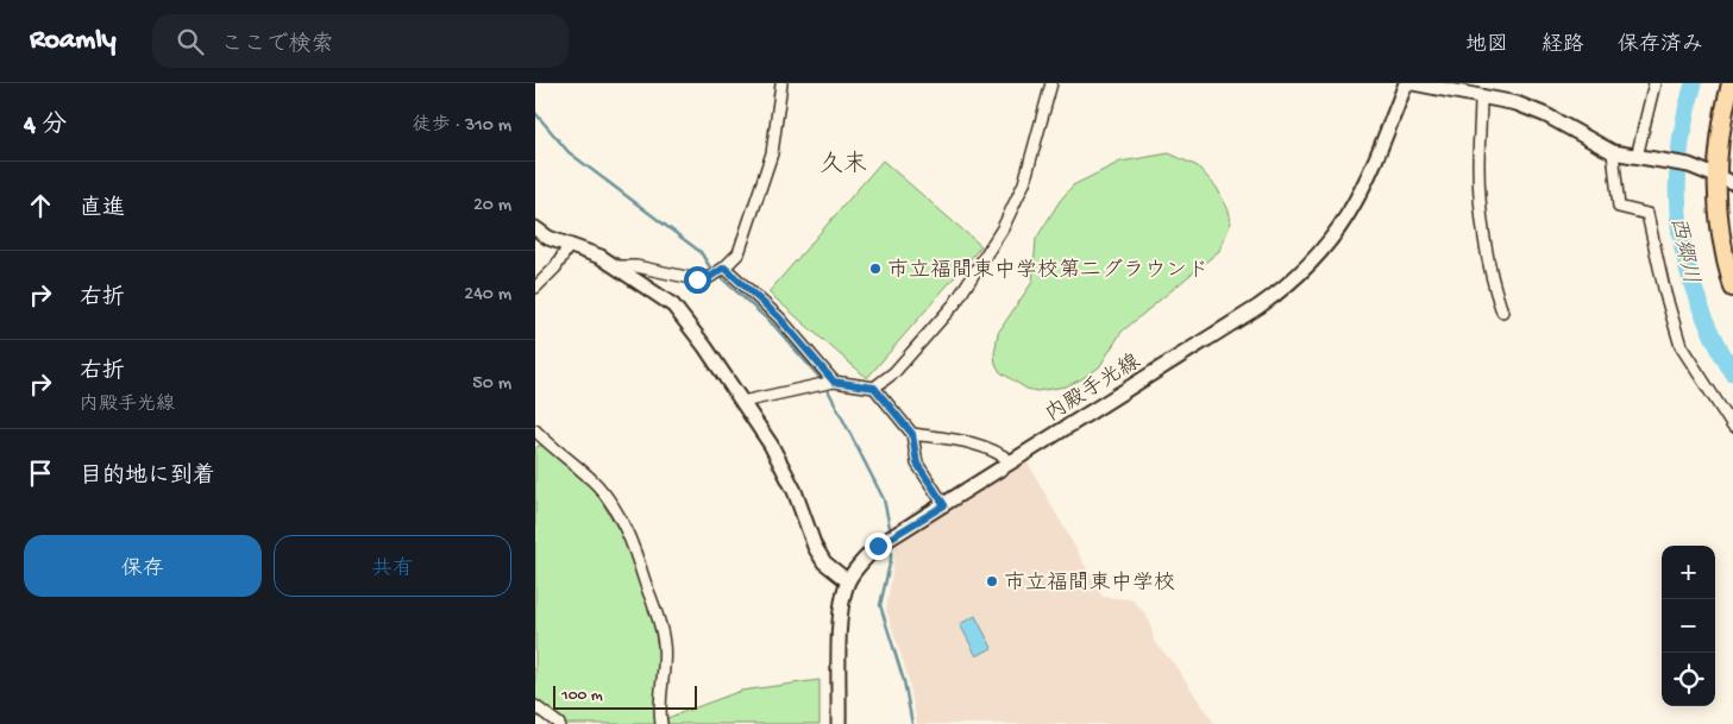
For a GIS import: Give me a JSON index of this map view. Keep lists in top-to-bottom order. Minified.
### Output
{"streets":{"main road":["内殿手光線"]},"districts":["久末"],"water":["西郷川"],"places":["市立福間東中学校第二グラウンド","市立福間東中学校"],"scale_bar":"100 m","page":{"header":"Roamly","search":"ここで検索","nav":["地図","経路","保存済み"],"heading":["4 分","徒歩 · 310 m"],"list":[["直進","20 m"],["右折","240 m"],["右折","内殿手光線","50 m"],"目的地に到着"],"buttons":["保存","共有"],"map_buttons":["+","−"],"scale":"100 m"}}
